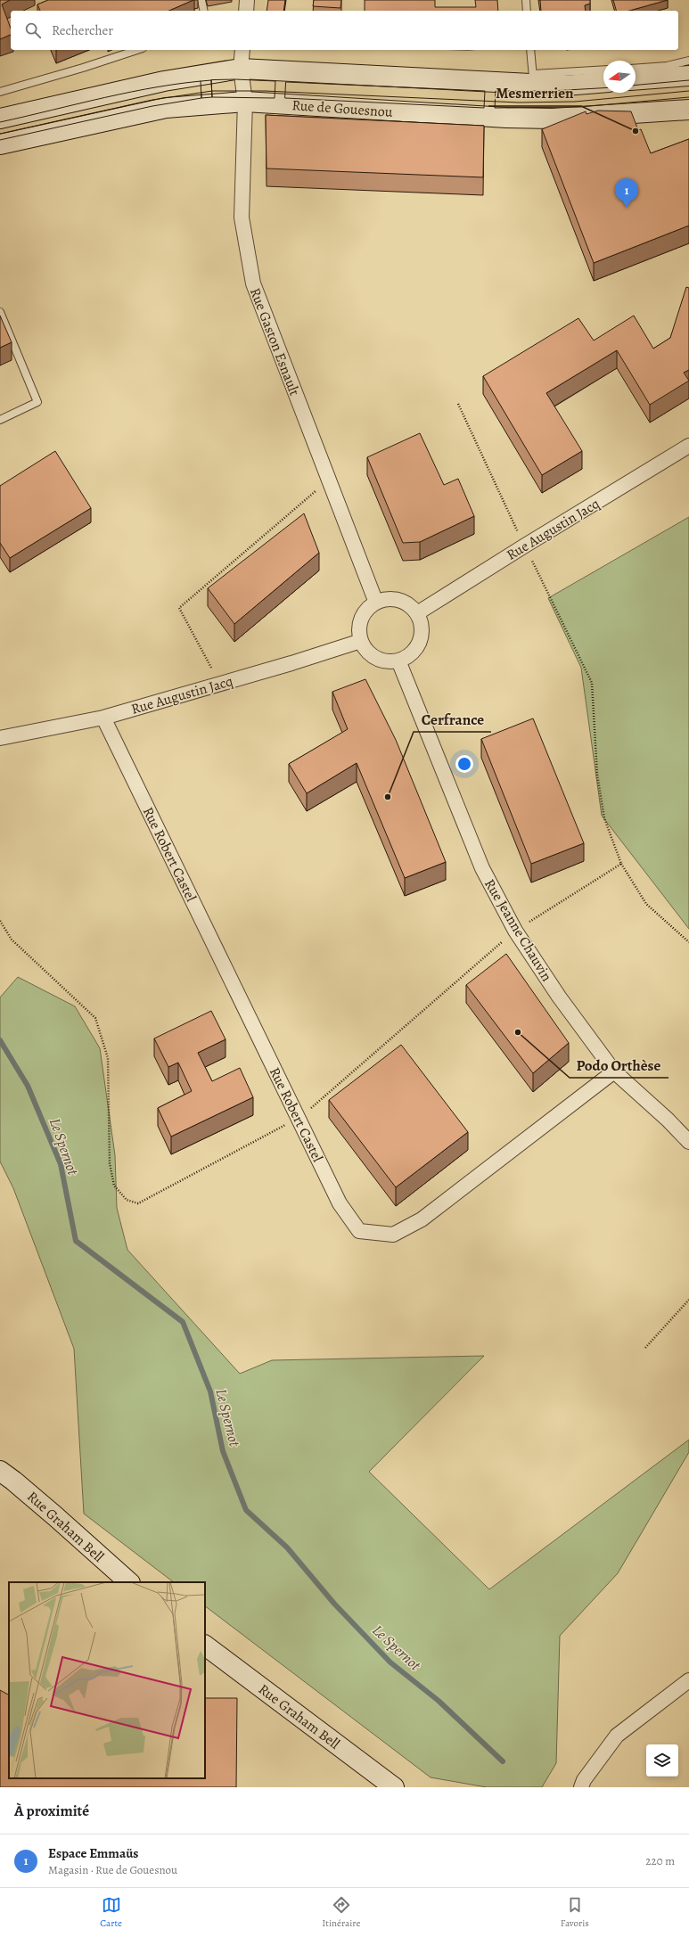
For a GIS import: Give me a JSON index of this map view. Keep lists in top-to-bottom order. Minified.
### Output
{"streets":{"main road":["Rue de Gouesnou","Rue Graham Bell"],"street":["Rue Gaston Esnault","Rue Augustin Jacq","Rue Robert Castel","Rue Jeanne Chauvin"]},"crossings":[["Rue de Gouesnou","Rue Gaston Esnault"],["Rue Gaston Esnault","Rue Augustin Jacq"],["Rue Gaston Esnault","Rue Jeanne Chauvin"],["Rue Augustin Jacq","Rue Robert Castel"],["Rue Augustin Jacq","Rue Jeanne Chauvin"],["Rue Robert Castel","Rue Jeanne Chauvin"]],"water":["Le Spernot"],"places":["Mesmerrien","Cerfrance","Podo Orthèse"],"north":"left","page":{"search":"Rechercher","pins":"1","heading":"À proximité","list":[{"mark":"1","name":"Espace Emmaüs","note":"Magasin · Rue de Gouesnou","value":"220 m"}],"nav":["Carte","Itinéraire","Favoris"]}}
